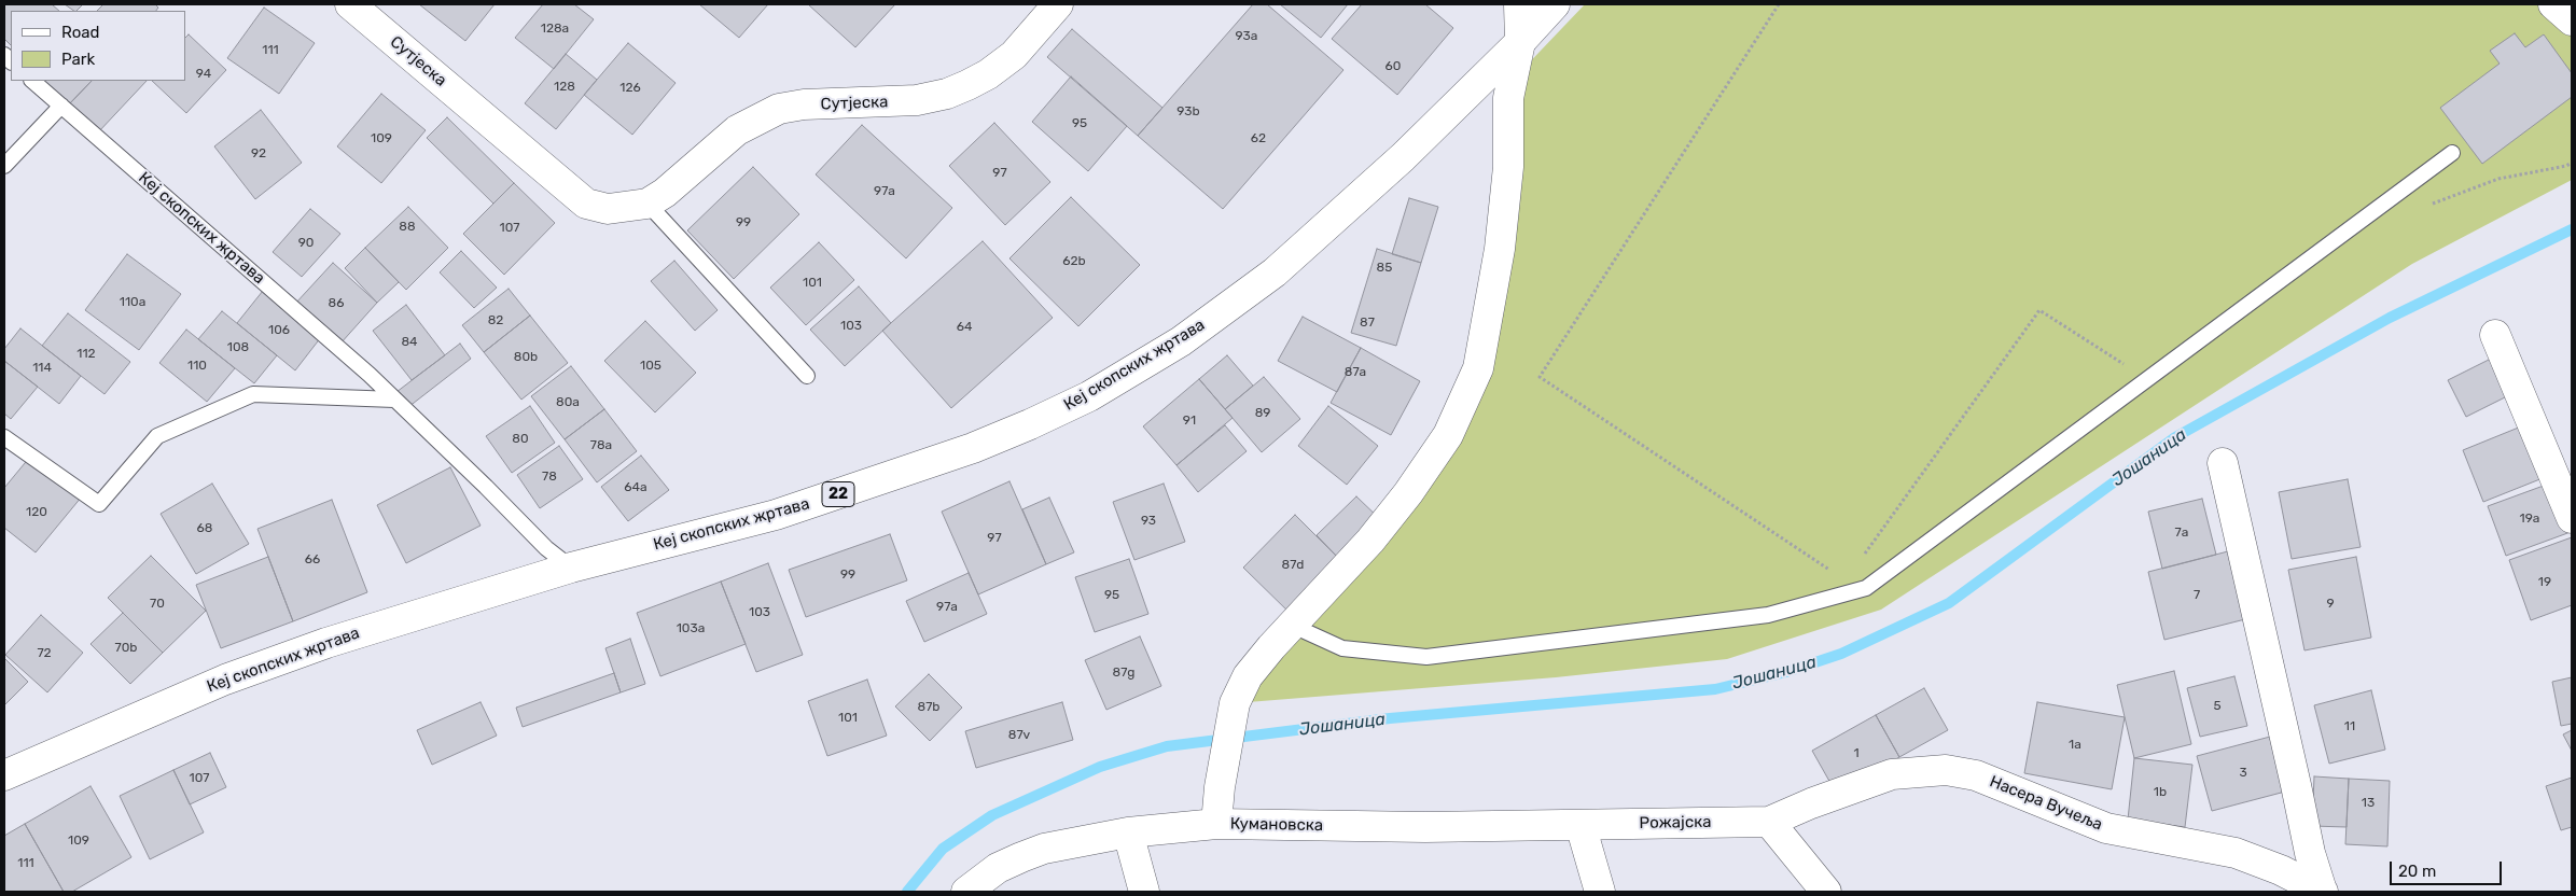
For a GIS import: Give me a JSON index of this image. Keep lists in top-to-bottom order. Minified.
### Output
{"streets":{"street":["Сутјеска","Кеј скопских жртава","22","Насера Вучеља","Рожајска","Кумановска"]},"crossings":[["Насера Вучеља","Рожајска"],["Рожајска","Кумановска"]],"water":["Јошаница"],"house_numbers":["128a","93a","111","60","94","128","126","93b","95","109","62","92","97","97a","99","88","107","90","62b","85","101","110a","86","82","87","103","64","106","84","108","112","80b","110","105","114","87a","80a","89","91","80","78a","78","64a","120","19a","93","68","7a","97","66","87d","99","19","95","7","70","9","97a","103","103a","70b","72","87g","5","87b","101","11","87v","1a","1","3","107","1b","13","109","111"],"legend":["Road","Park"],"scale_bar":"20 m"}
